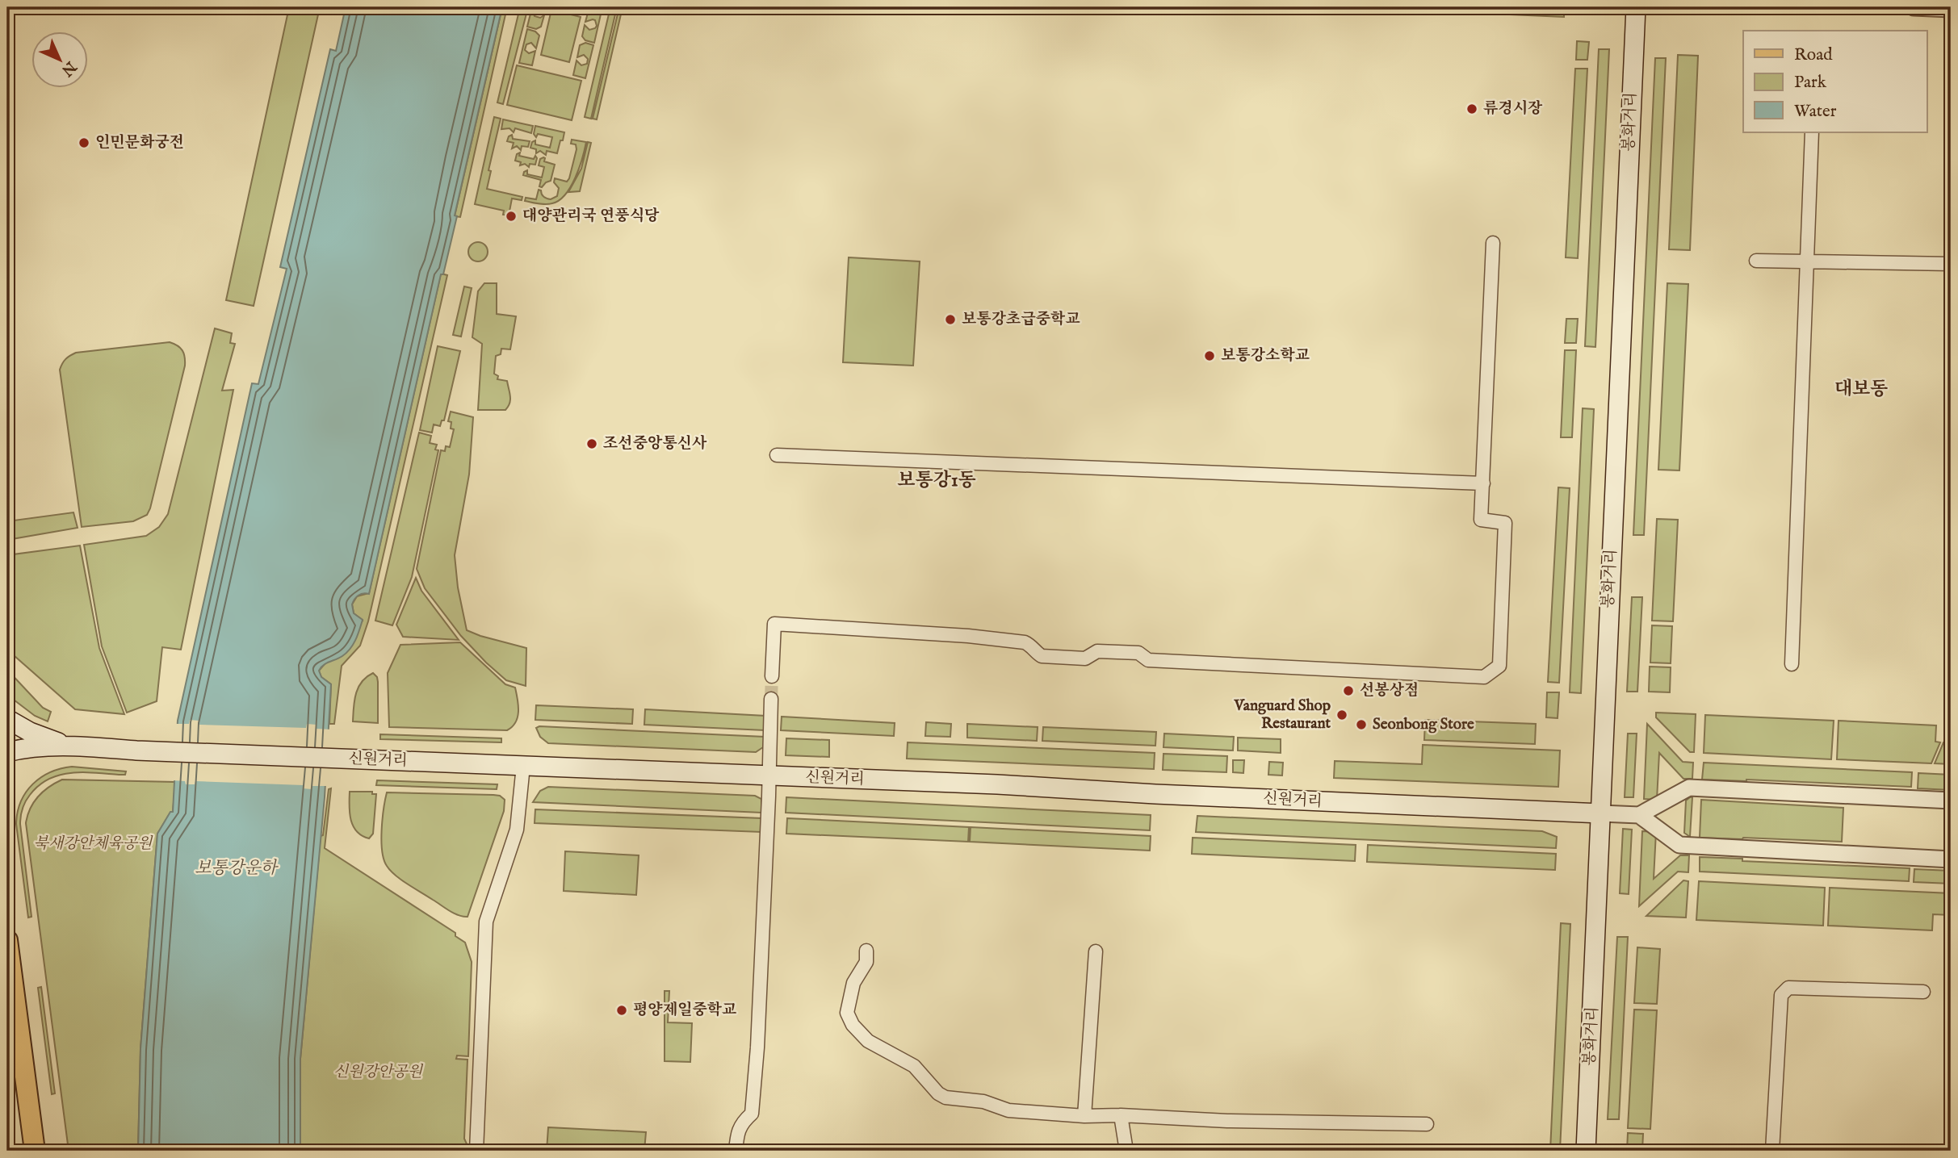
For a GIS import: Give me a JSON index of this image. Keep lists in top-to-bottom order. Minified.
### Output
{"streets":{"main road":["봉화거리","신원거리"]},"crossings":[["봉화거리","신원거리"]],"districts":["대보동","보통강1동"],"water":["보통강운하"],"parks":["북새강안체육공원","신원강안공원"],"places":["류경시장","인민문화궁전","대양관리국 연풍식당","보통강초급중학교","보통강소학교","조선중앙통신사","선봉상점","Vanguard Shop Restaurant","Seonbong Store","평양제일중학교"],"legend":["Road","Park","Water"],"north":"bottom right"}
